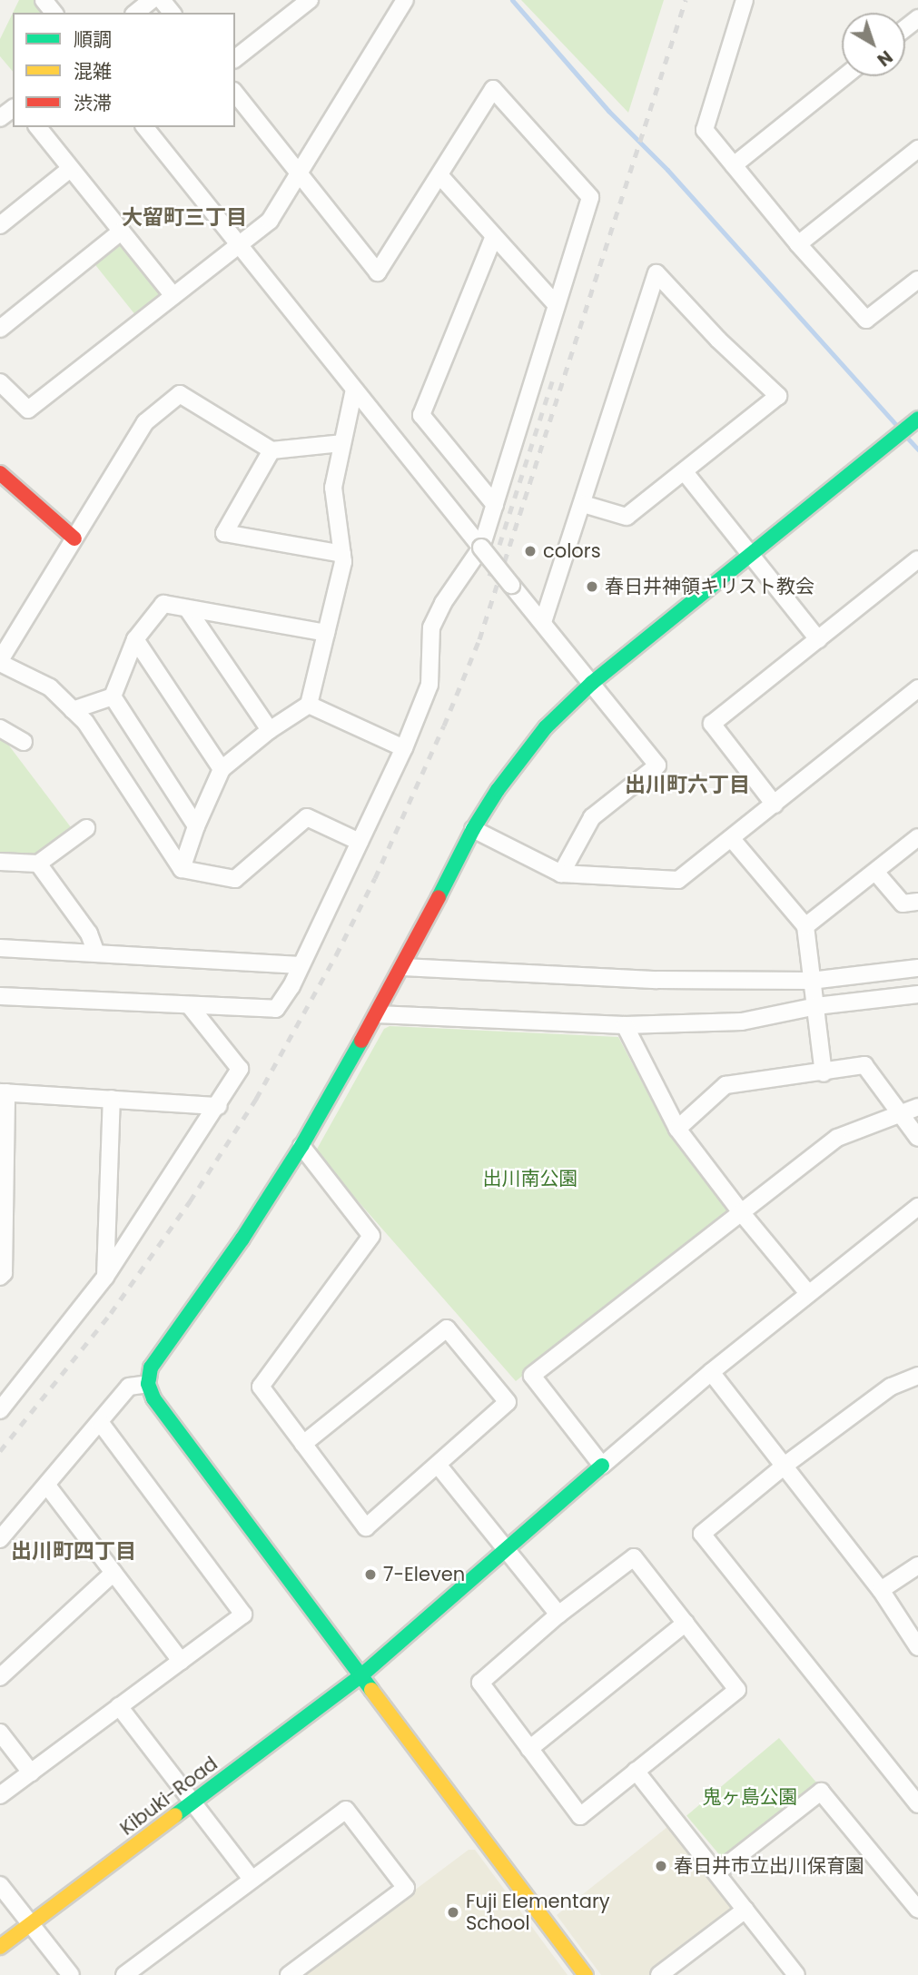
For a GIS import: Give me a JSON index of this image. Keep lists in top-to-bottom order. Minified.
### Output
{"streets":{"street":["Kibuki-Road"]},"districts":["大留町三丁目","出川町六丁目","出川町四丁目"],"parks":["出川南公園","鬼ヶ島公園"],"places":["colors","春日井神領キリスト教会","7-Eleven","春日井市立出川保育園","Fuji Elementary School"],"legend":["順調","混雑","渋滞"],"north":"bottom right"}
